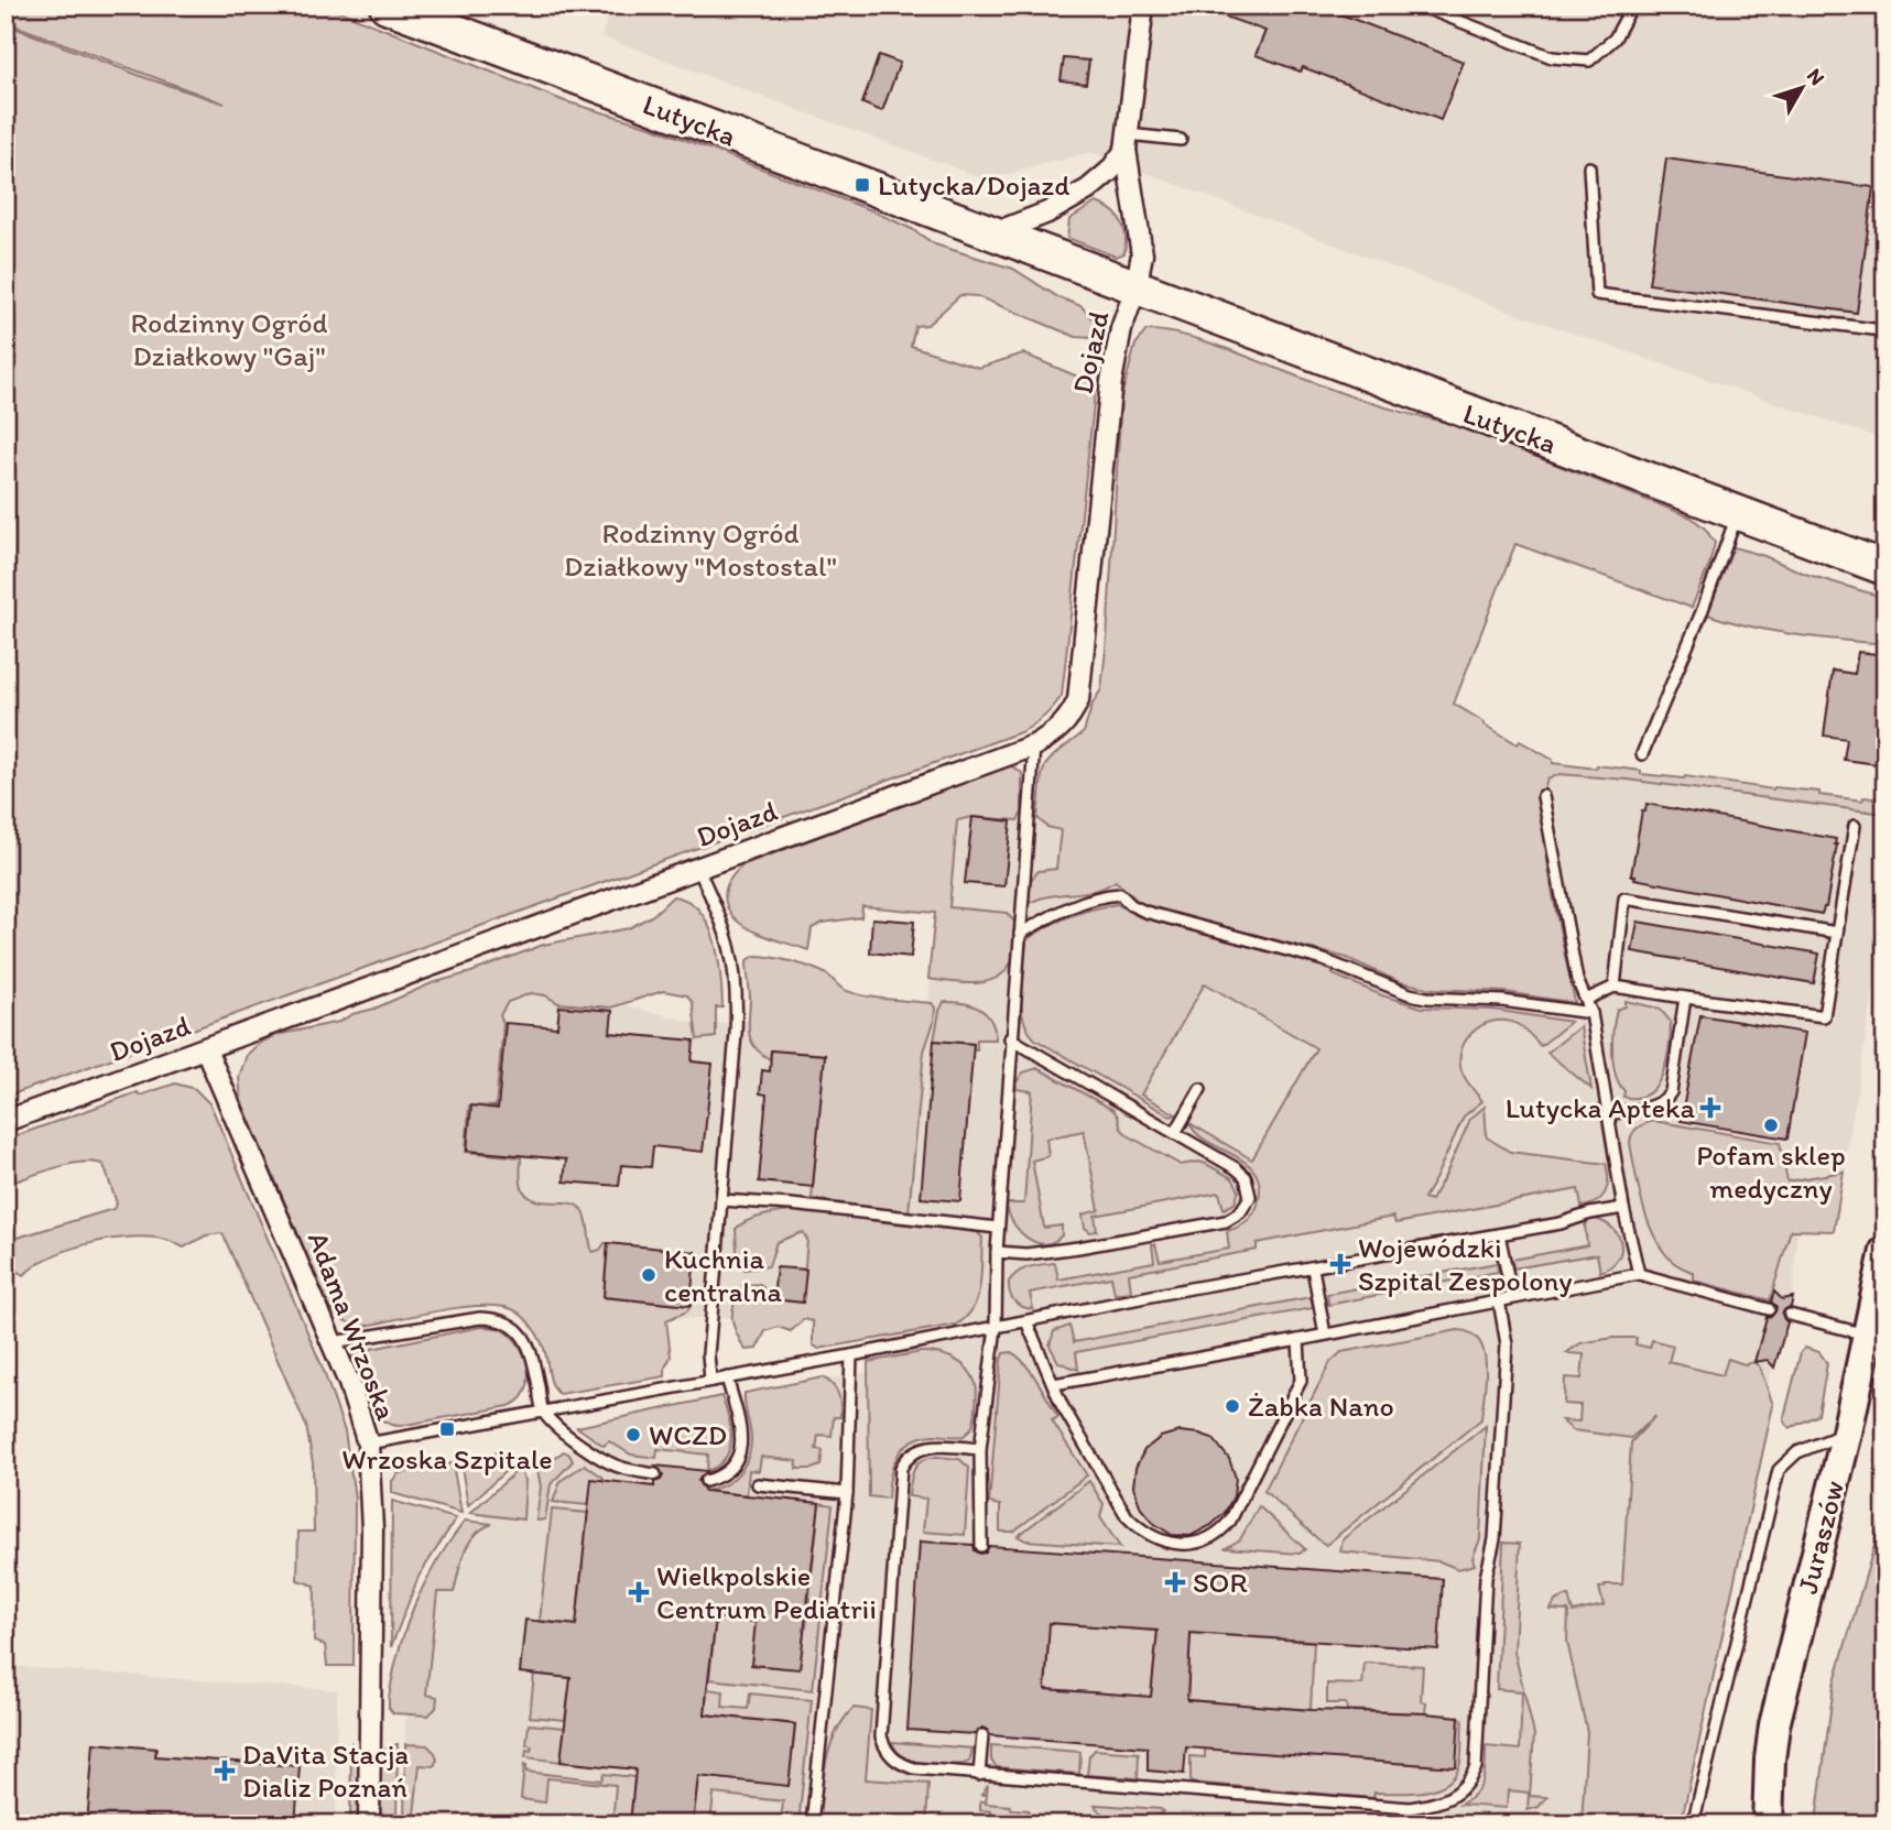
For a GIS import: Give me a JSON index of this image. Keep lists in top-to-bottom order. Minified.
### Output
{"streets":{"main road":["Lutycka"],"street":["Dojazd","Adama Wrzoska","Juraszów"]},"crossings":[["Lutycka","Dojazd"],["Dojazd","Adama Wrzoska"]],"parks":["Rodzinny Ogród Działkowy \"Gaj\"","Rodzinny Ogród Działkowy \"Mostostal\""],"places":{"transit":["Lutycka/Dojazd","Wrzoska Szpitale"],"health":["Lutycka Apteka","Wojewódzki Szpital Zespolony","SOR","Wielkpolskie Centrum Pediatrii","DaVita Stacja Dializ Poznań"],"other":["Pofam sklep medyczny","Kuchnia centralna","Żabka Nano","WCZD"]},"north":"top right"}
